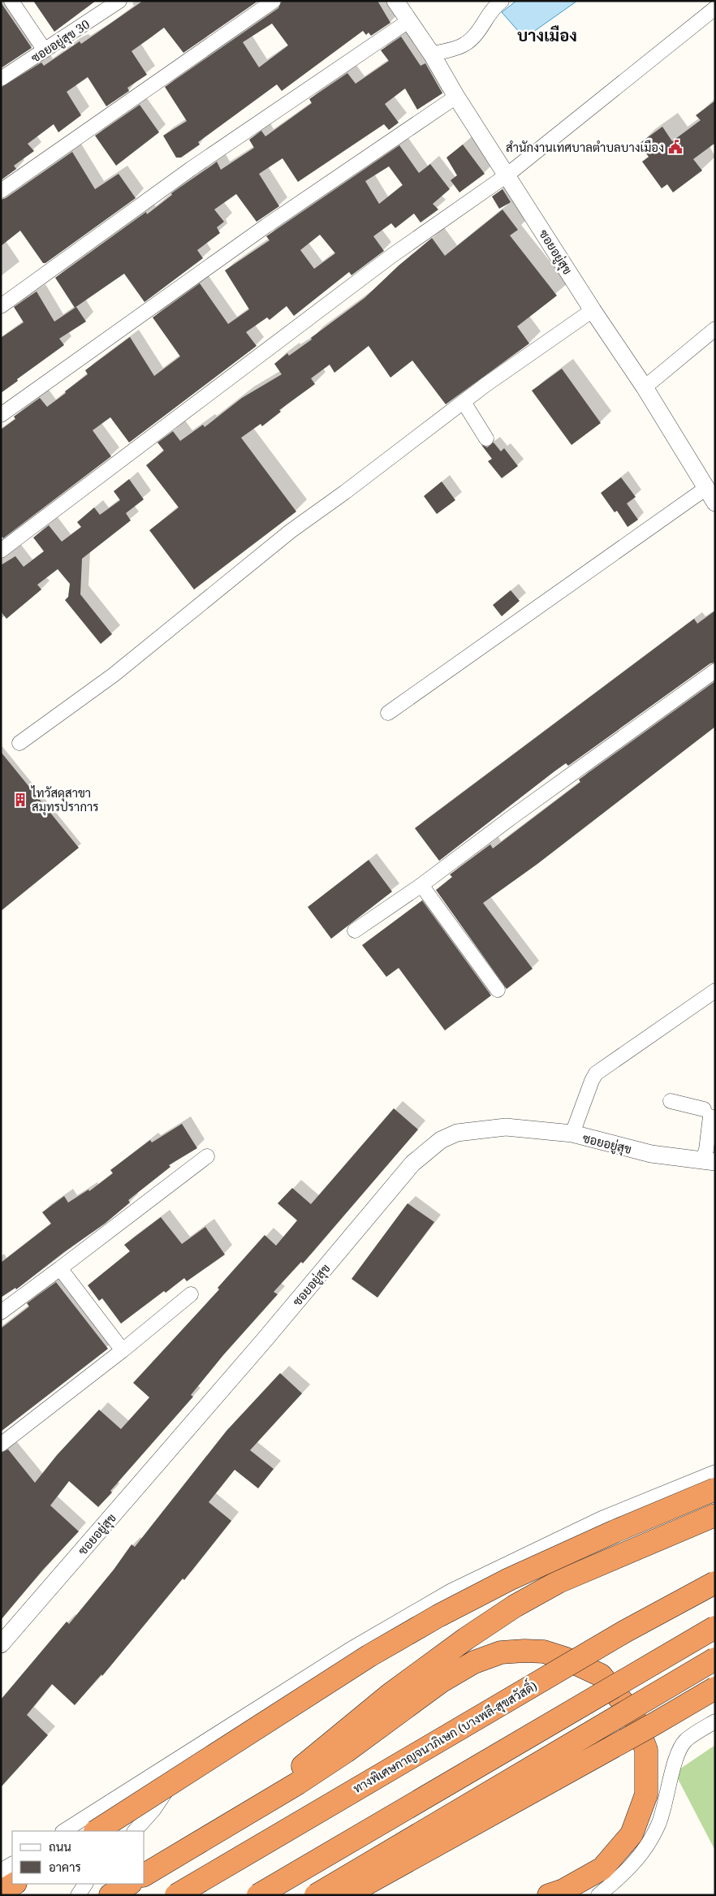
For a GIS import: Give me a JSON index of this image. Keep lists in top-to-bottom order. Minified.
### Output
{"streets":{"highway":["ทางพิเศษกาญจนาภิเษก (บางพลี-สุขสวัสดิ์)"],"street":["ซอยอยู่สุข 30","ซอยอยู่สุข"]},"districts":["บางเมือง"],"places":{"public building":["สำนักงานเทศบาลตำบลบางเมือง"],"building":["ไทวัสดุสาขา สมุทรปราการ"]},"legend":["ถนน","อาคาร"]}
